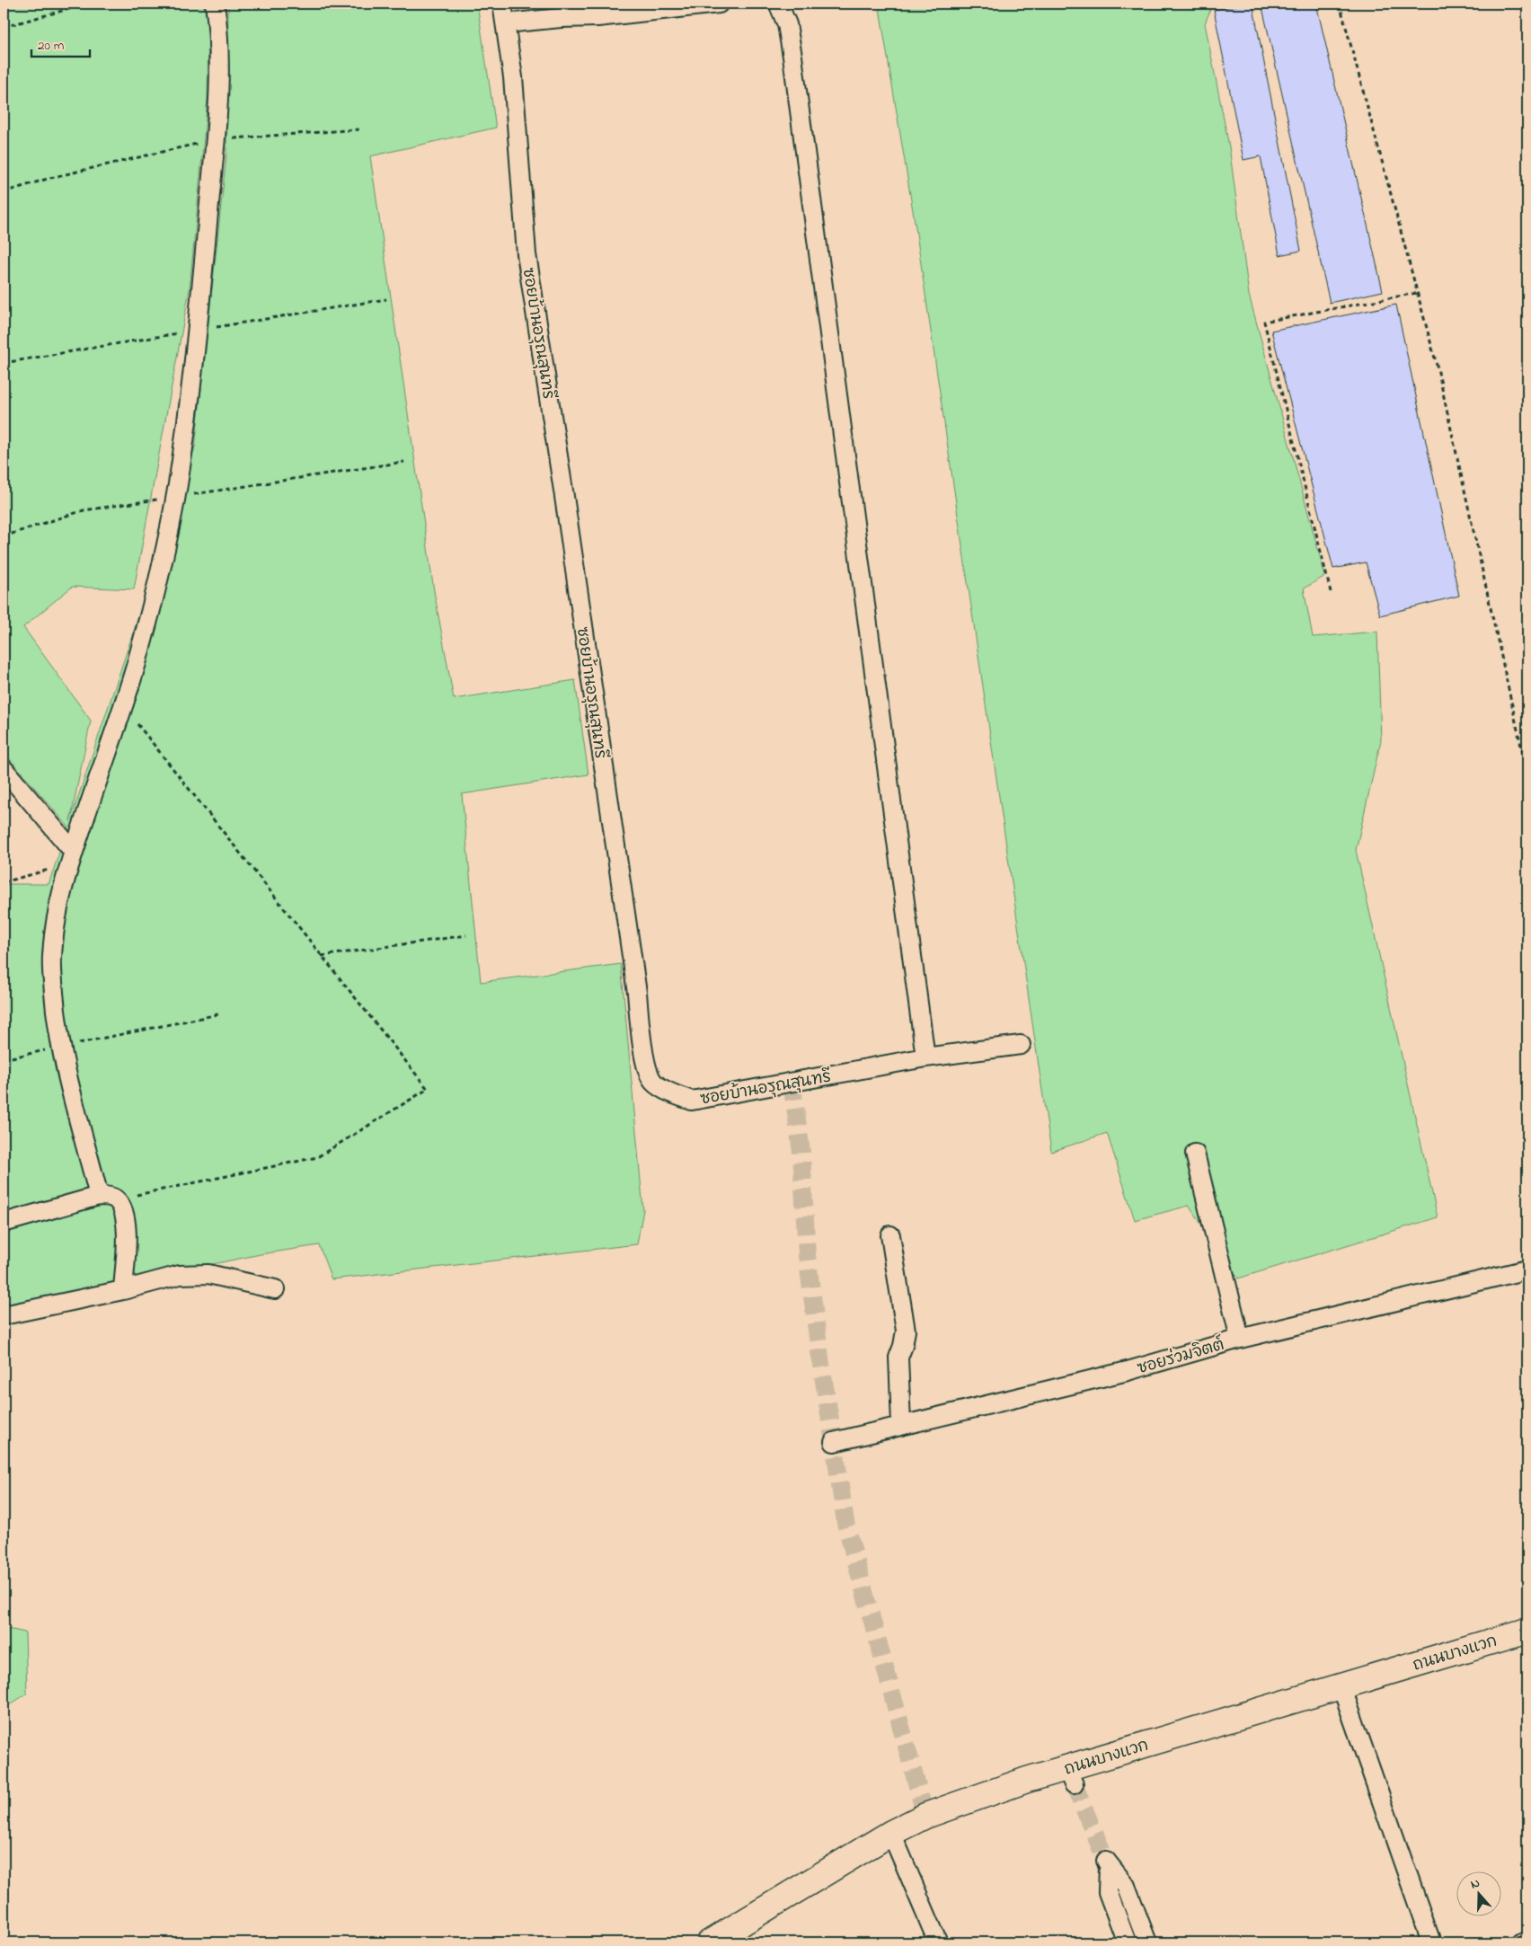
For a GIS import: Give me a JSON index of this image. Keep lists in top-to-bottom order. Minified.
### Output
{"streets":{"main road":["ถนนบางแวก"],"street":["ซอยบ้านอรุณสุนทรี","ซอยร่วมจิตต์"]},"scale_bar":"20 m","north":"top"}
